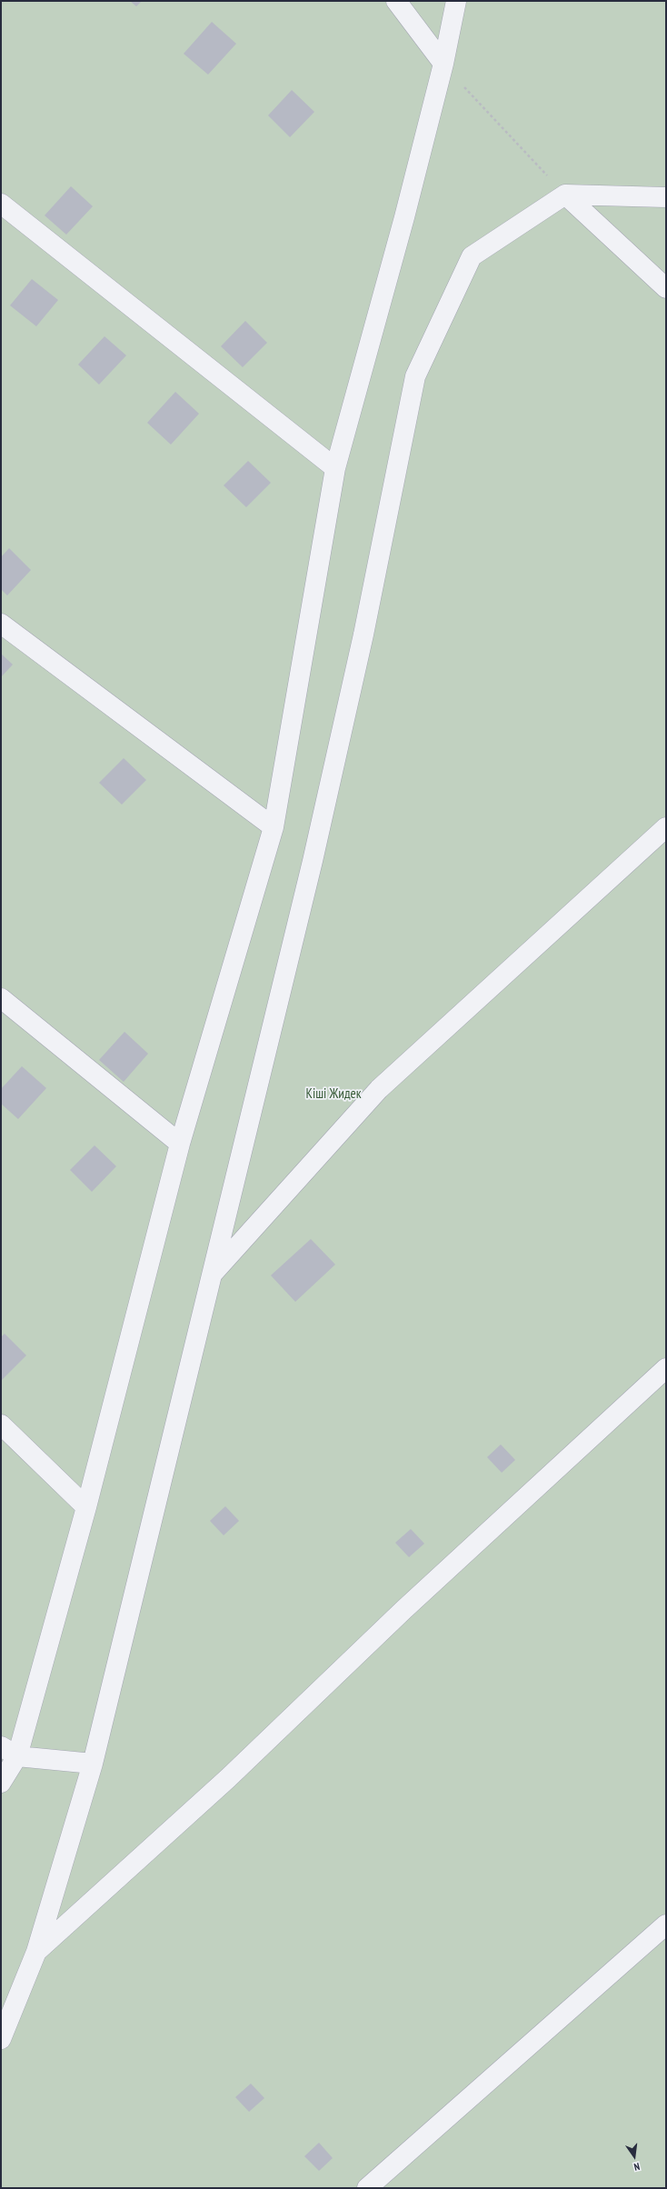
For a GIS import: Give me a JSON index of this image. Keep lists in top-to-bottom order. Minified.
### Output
{"parks":["Кіші Жидек"],"north":"bottom"}
